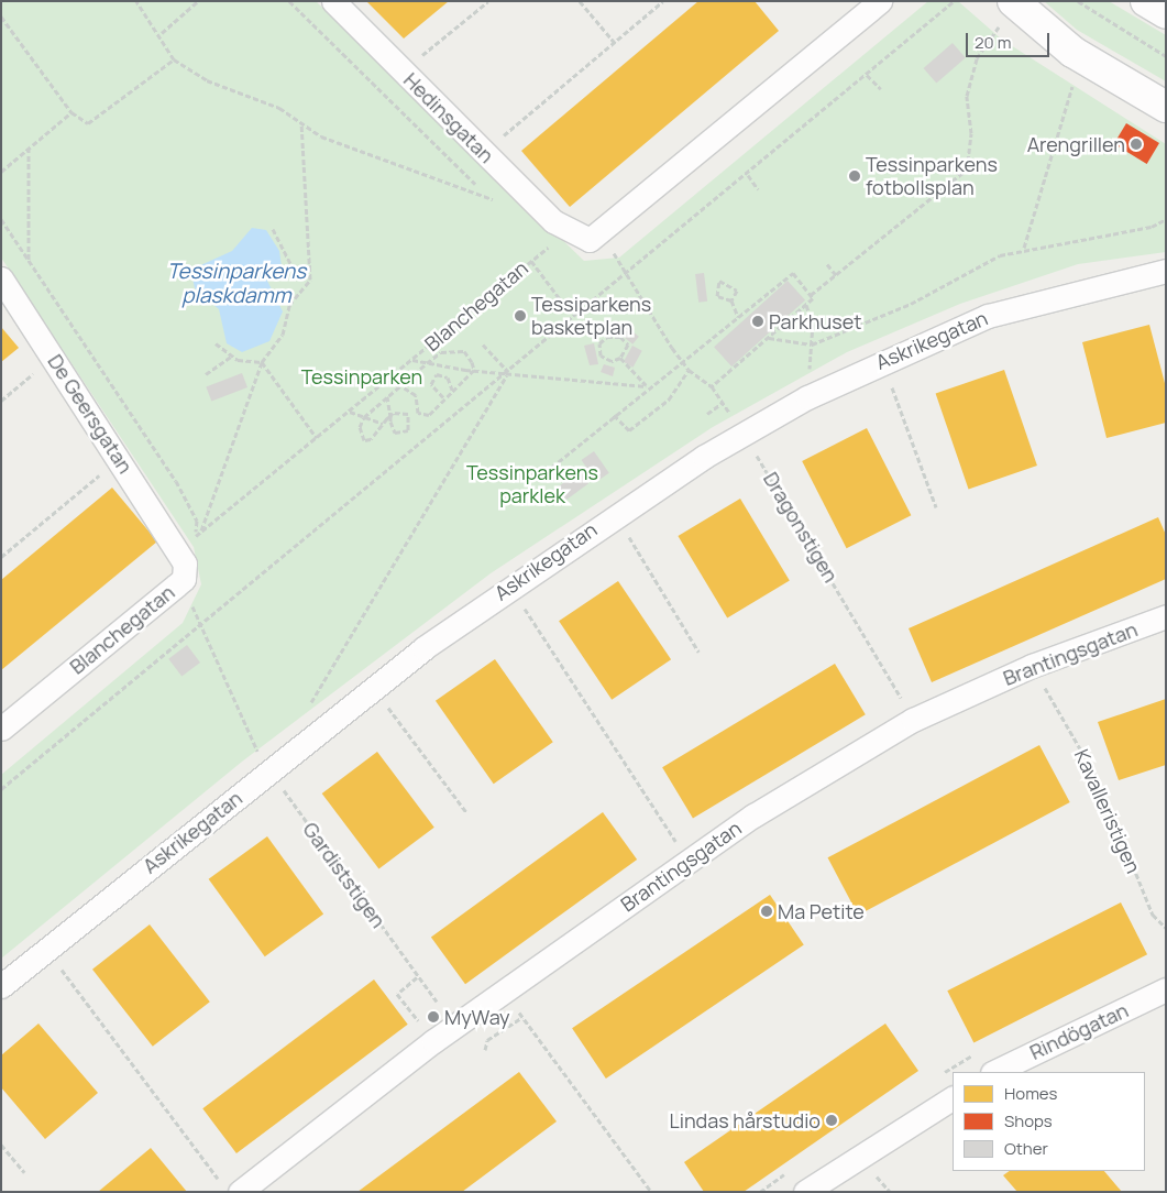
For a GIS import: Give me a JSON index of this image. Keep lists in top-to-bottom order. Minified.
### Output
{"streets":{"street":["Hedinsgatan","Blanchegatan","Askrikegatan","De Geersgatan","Brantingsgatan","Rindögatan"],"path":["Dragonstigen","Kavalleristigen","Gardiststigen"]},"crossings":[["Hedinsgatan","Blanchegatan"],["Blanchegatan","De Geersgatan"],["Askrikegatan","Dragonstigen"],["Askrikegatan","Gardiststigen"],["Brantingsgatan","Kavalleristigen"]],"water":["Tessinparkens plaskdamm"],"parks":["Tessinparken","Tessinparkens parklek"],"places":["Arengrillen","Tessinparkens fotbollsplan","Tessiparkens basketplan","Parkhuset","Ma Petite","MyWay","Lindas hårstudio"],"legend":["Homes","Shops","Other"],"scale_bar":"20 m"}
